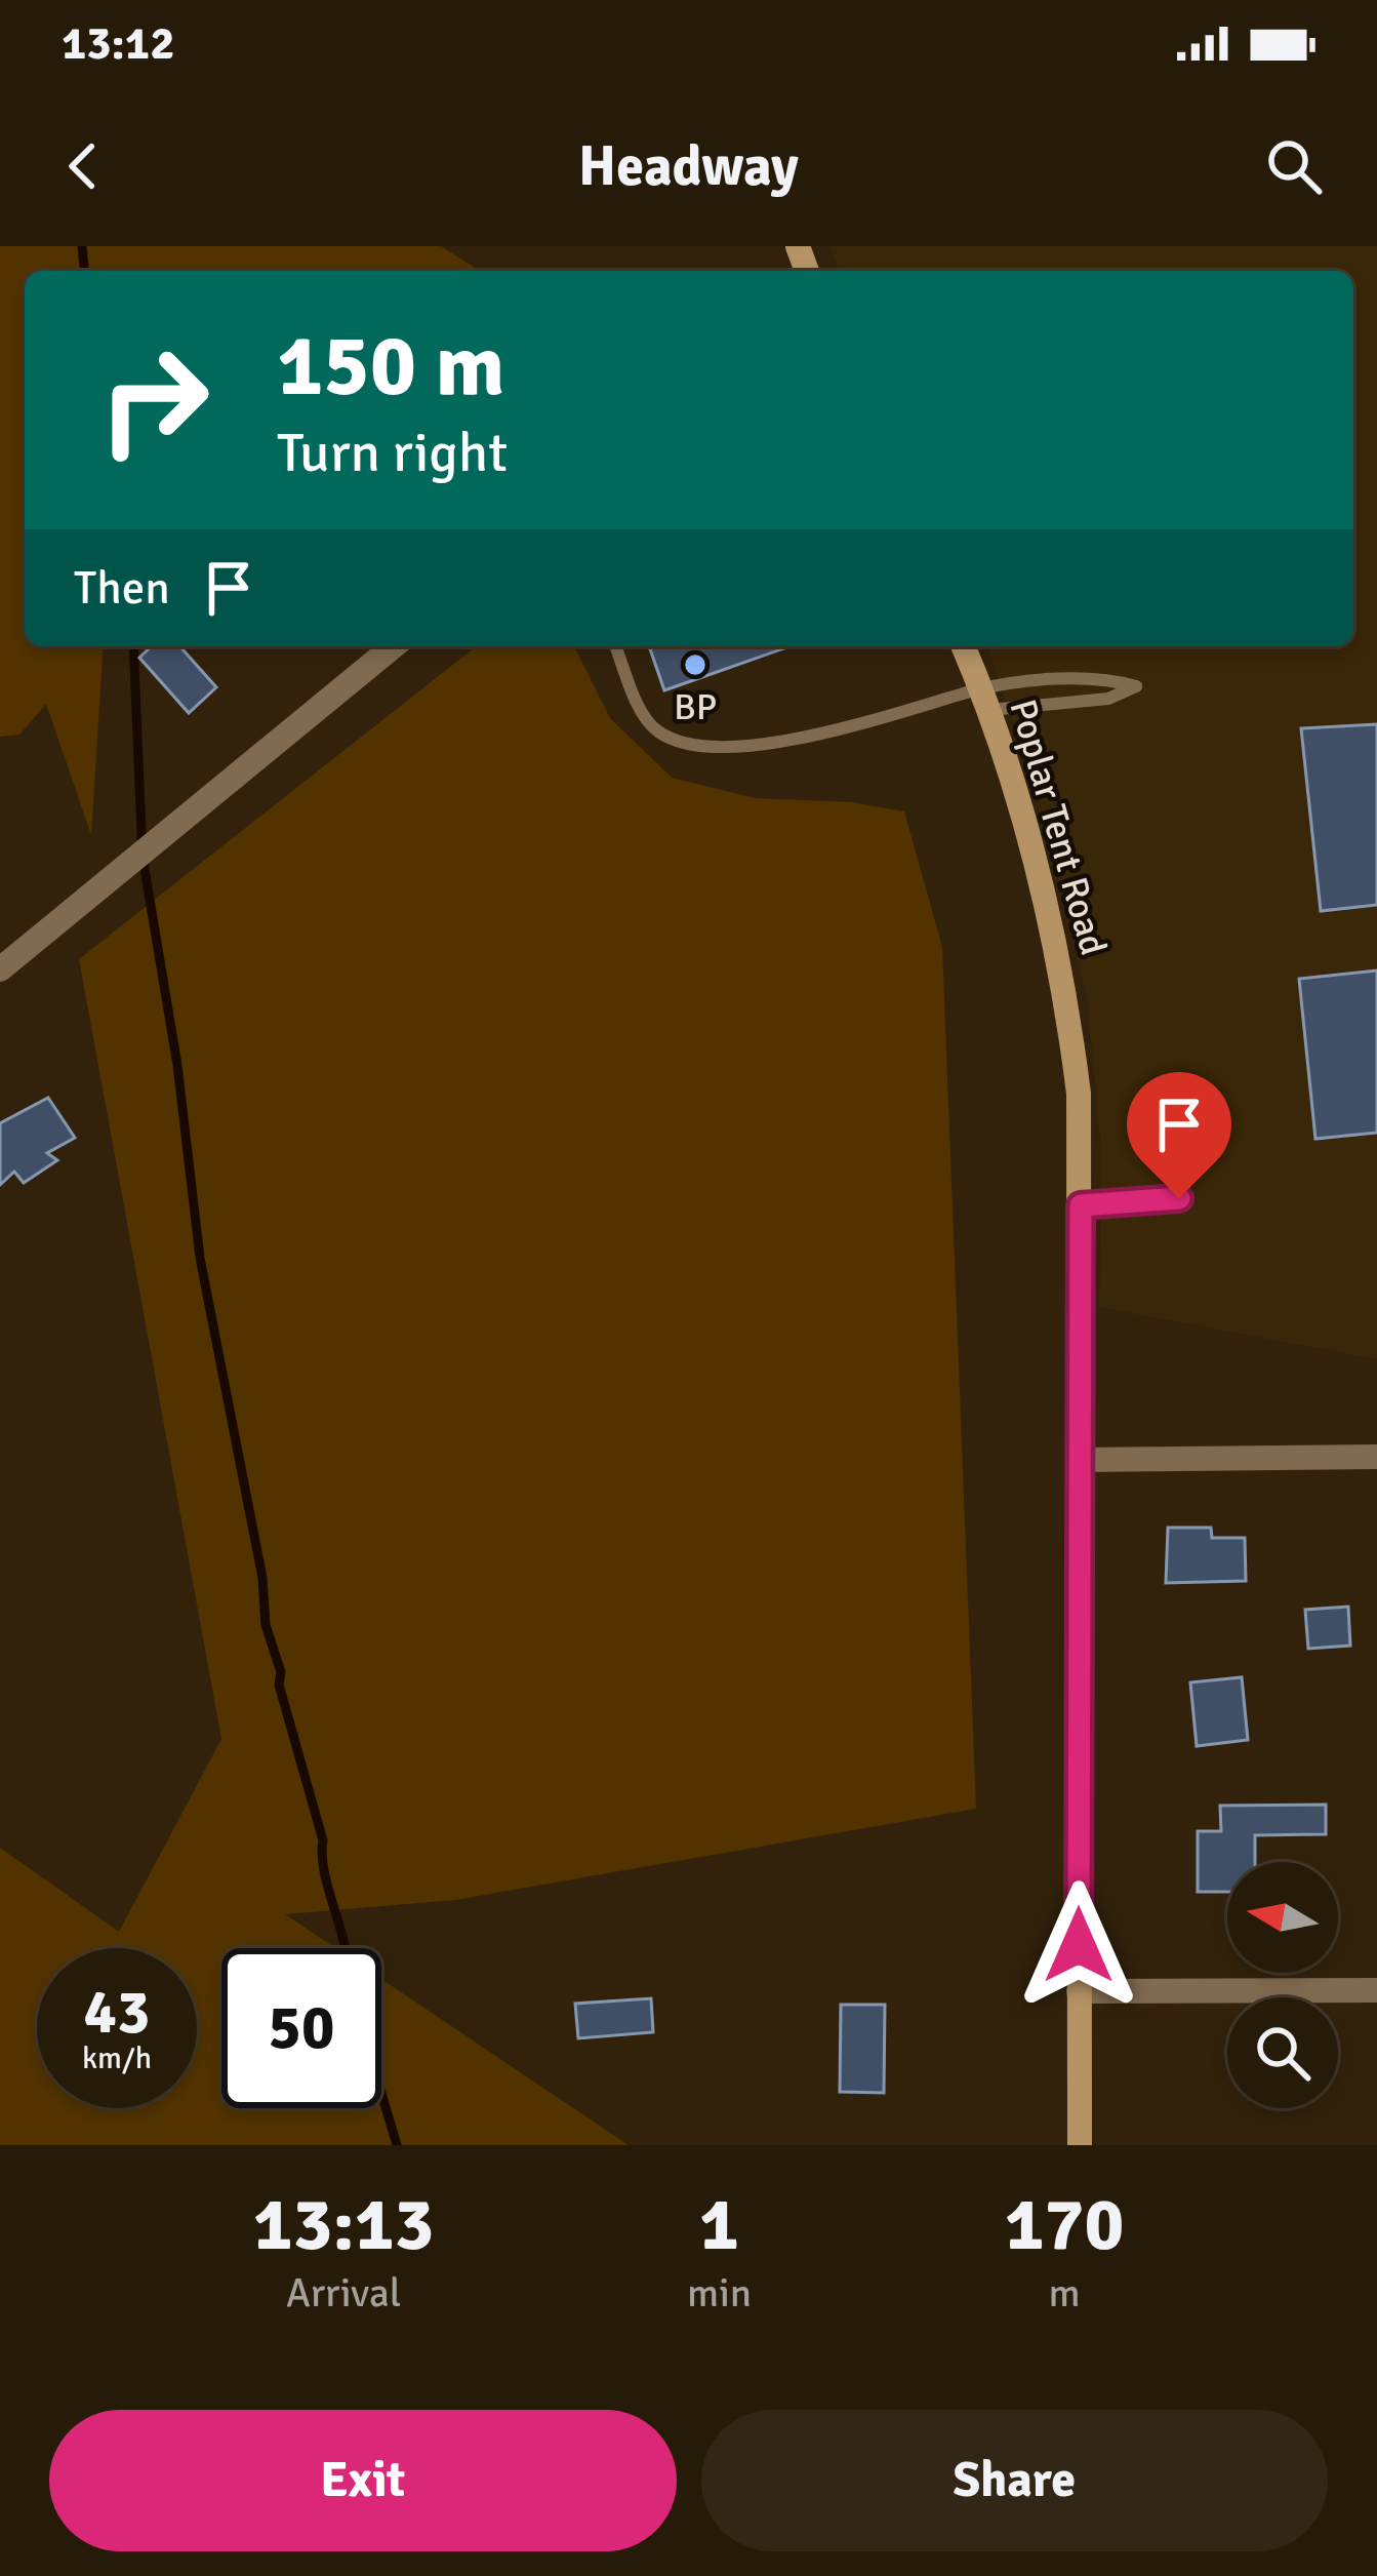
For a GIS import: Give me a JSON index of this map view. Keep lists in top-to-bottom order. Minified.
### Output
{"streets":{"main road":["Poplar Tent Road"]},"places":["BP"],"north":"left","page":{"status":"13:12","header":"Headway","turn":["150 m","Turn right"],"then":"Then","speed":"43 km/h","limit":"50","eta":["13:13","Arrival","1","min","170","m"],"buttons":["Exit","Share"]}}
